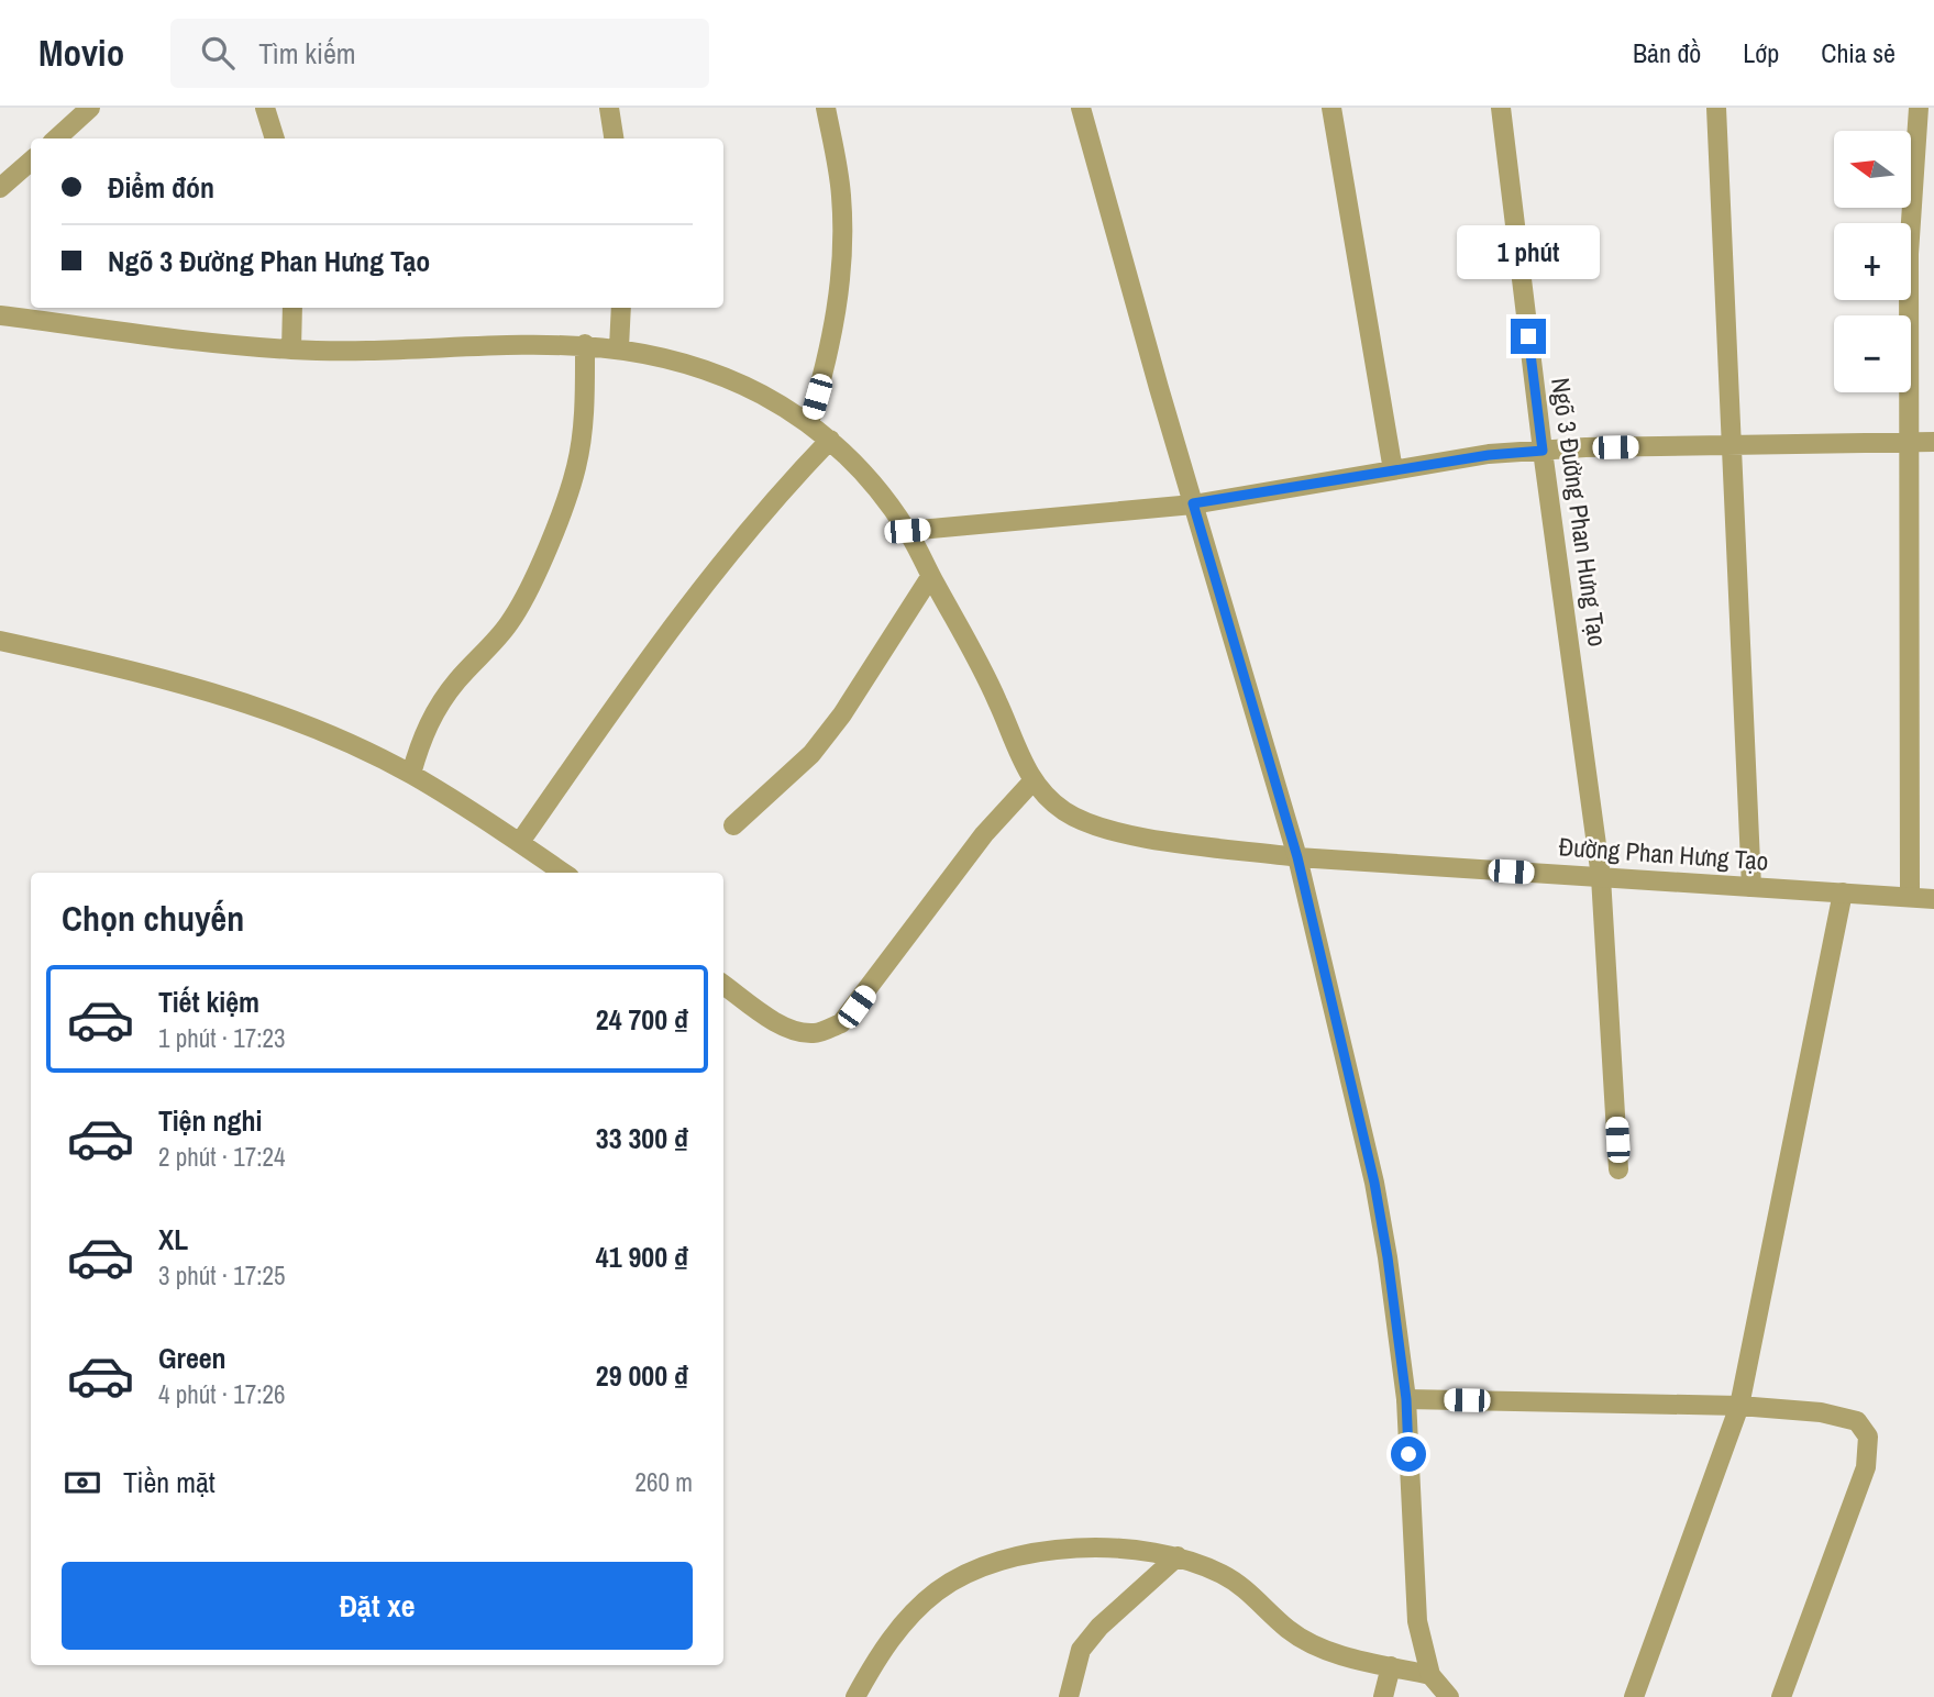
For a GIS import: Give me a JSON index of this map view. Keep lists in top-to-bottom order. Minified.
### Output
{"streets":{"street":["Ngõ 3 Đường Phan Hưng Tạo","Đường Phan Hưng Tạo"]},"crossings":[["Ngõ 3 Đường Phan Hưng Tạo","Đường Phan Hưng Tạo"]],"north":"left","page":{"header":"Movio","search":"Tìm kiếm","nav":["Bản đồ","Lớp","Chia sẻ"],"map_buttons":["+","−"],"banner":["Điểm đón","Ngõ 3 Đường Phan Hưng Tạo"],"bubble":"1 phút","heading":"Chọn chuyến","list":[{"name":"Tiết kiệm","note":"1 phút · 17:23","value":"24 700 ₫"},{"name":"Tiện nghi","note":"2 phút · 17:24","value":"33 300 ₫"},{"name":"XL","note":"3 phút · 17:25","value":"41 900 ₫"},{"name":"Green","note":"4 phút · 17:26","value":"29 000 ₫"}],"pay":["Tiền mặt","260 m"],"buttons":"Đặt xe"}}
